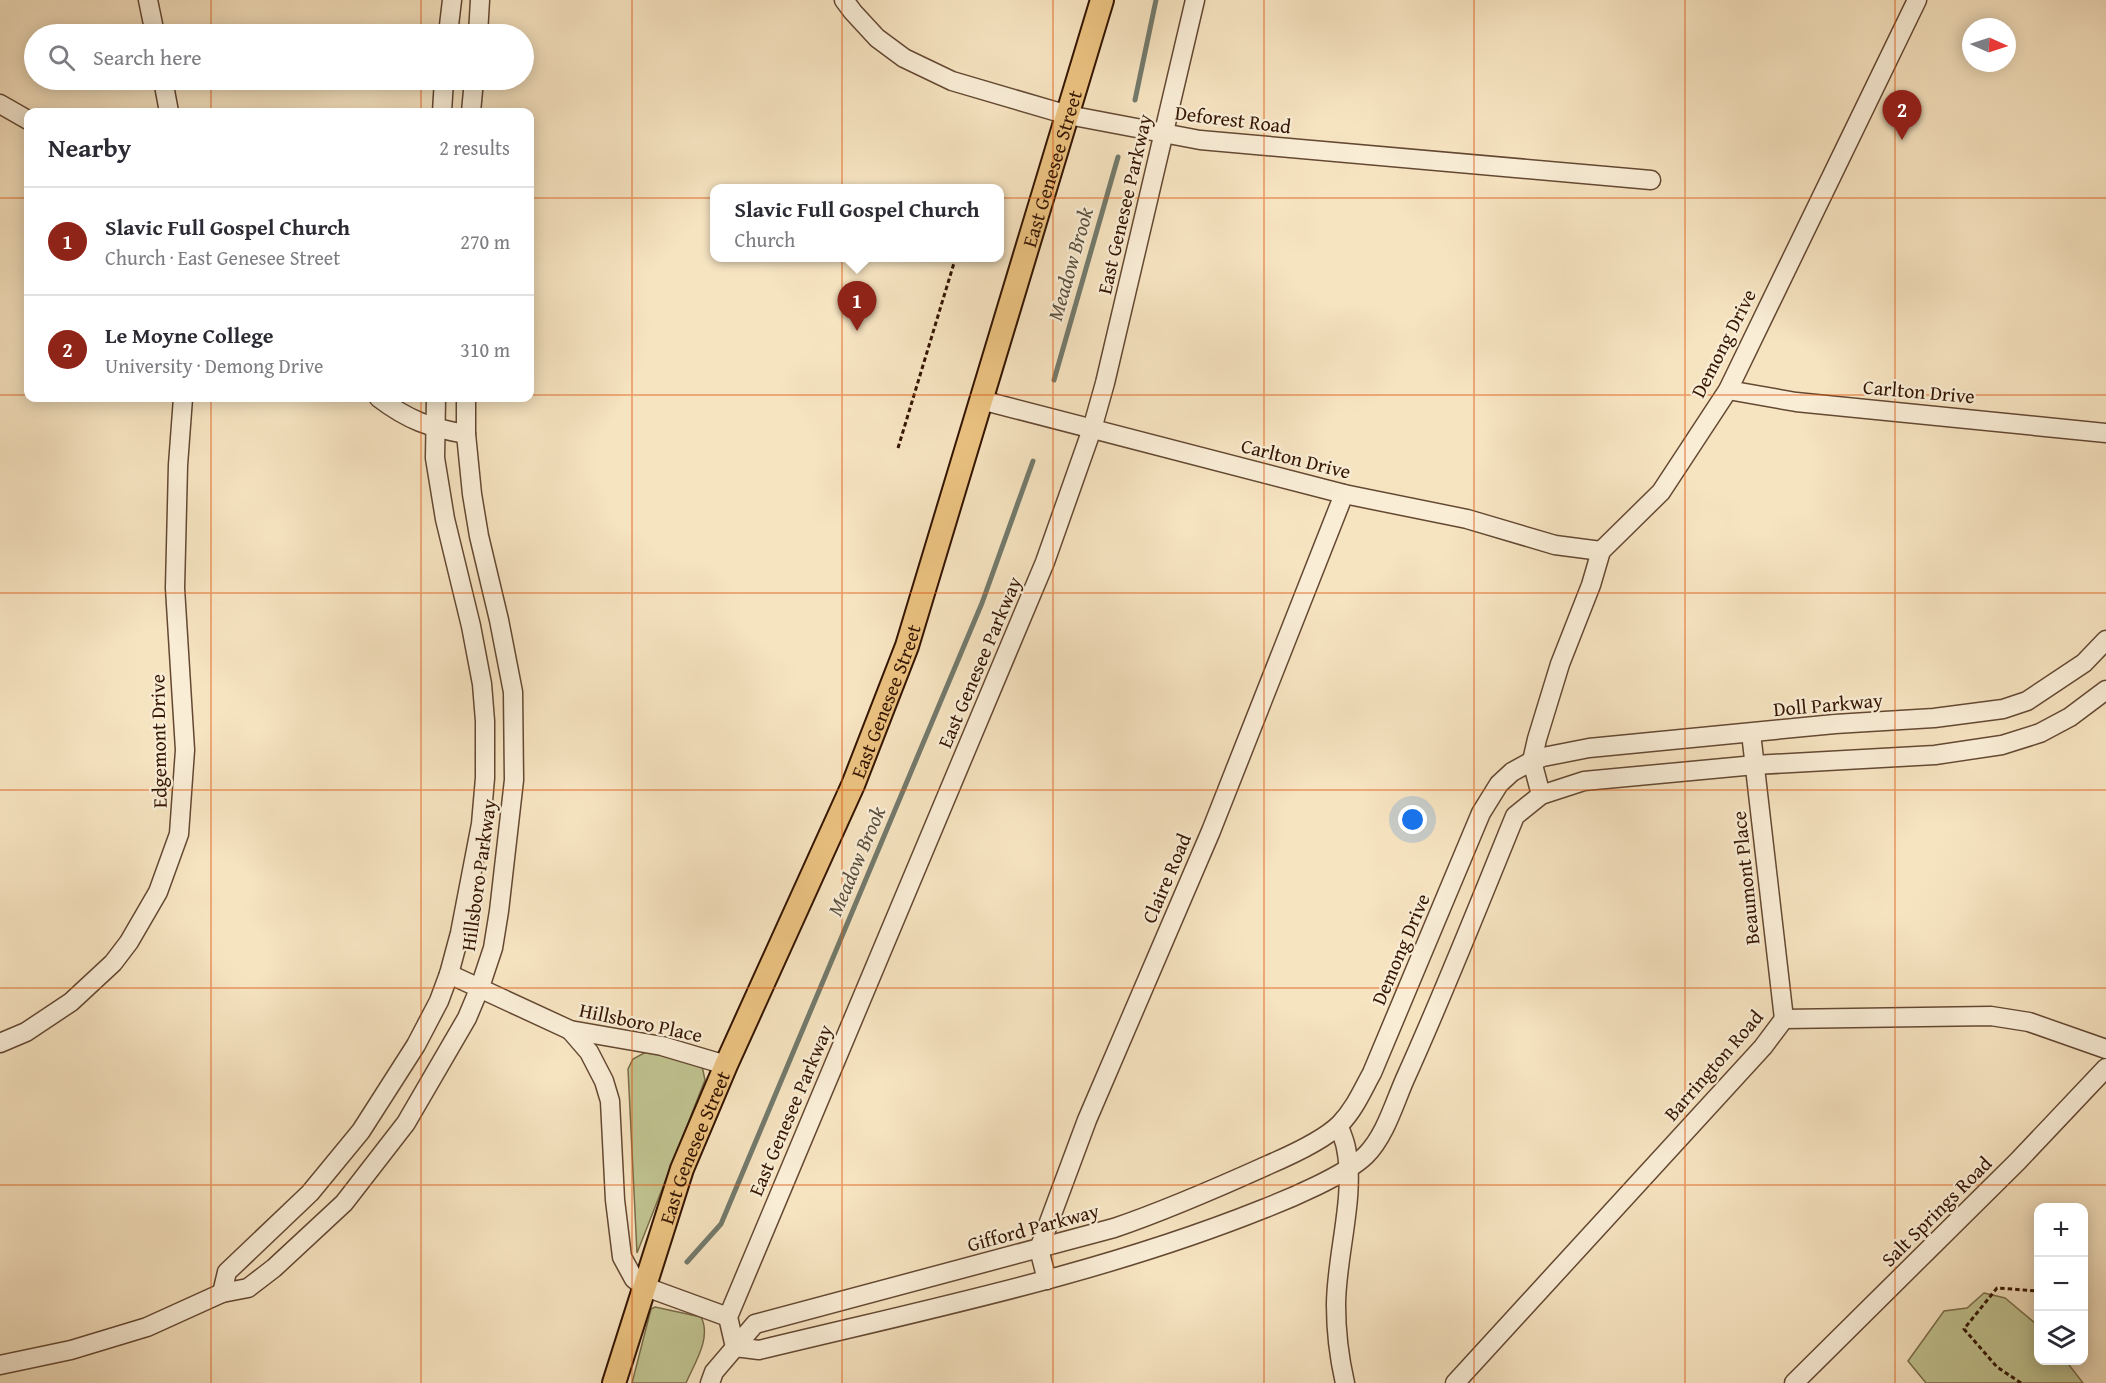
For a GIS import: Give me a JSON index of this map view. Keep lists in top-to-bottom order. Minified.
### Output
{"streets":{"main road":["East Genesee Street"],"street":["Deforest Road","East Genesee Parkway","Demong Drive","Carlton Drive","Doll Parkway","Edgemont Drive","Hillsboro Parkway","Claire Road","Beaumont Place","Hillsboro Place","Barrington Road","Salt Springs Road","Gifford Parkway"]},"crossings":[["Deforest Road","East Genesee Street"],["Deforest Road","East Genesee Parkway"],["East Genesee Street","Carlton Drive"],["East Genesee Street","Hillsboro Place"],["East Genesee Parkway","Carlton Drive"],["Demong Drive","Carlton Drive"],["Demong Drive","Doll Parkway"],["Demong Drive","Gifford Parkway"],["Carlton Drive","Claire Road"],["Doll Parkway","Beaumont Place"],["Hillsboro Parkway","Hillsboro Place"],["Claire Road","Gifford Parkway"],["Beaumont Place","Barrington Road"]],"water":["Meadow Brook"],"north":"right","page":{"search":"Search here","pins":["2","1"],"heading":["Nearby","2 results"],"popup":["Slavic Full Gospel Church","Church"],"list":[{"mark":"1","name":"Slavic Full Gospel Church","note":"Church · East Genesee Street","value":"270 m"},{"mark":"2","name":"Le Moyne College","note":"University · Demong Drive","value":"310 m"}],"map_buttons":["+","−"]}}
